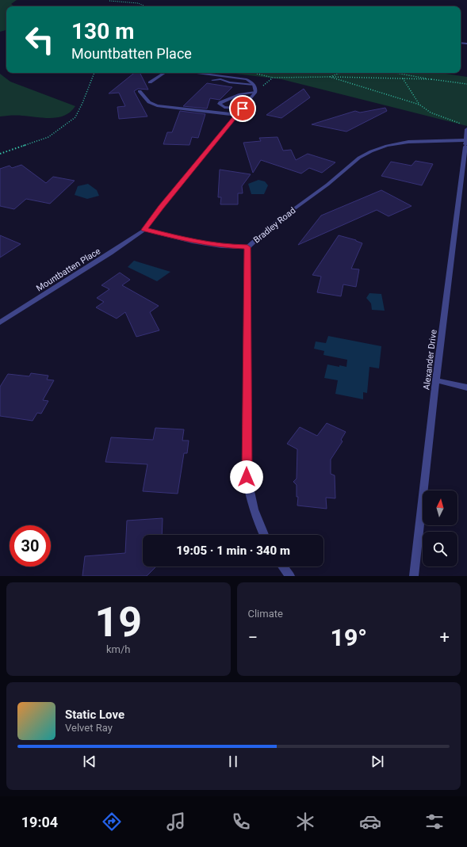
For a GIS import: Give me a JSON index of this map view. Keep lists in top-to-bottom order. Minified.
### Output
{"streets":{"street":["Bradley Road","Mountbatten Place","Alexander Drive"]},"crossings":[["Bradley Road","Alexander Drive"]],"north":"top","page":{"turn":["130 m","Mountbatten Place"],"limit":"30","trip":"19:05 · 1 min · 340 m","tile":[["19","km/h"],"Climate"],"heat":["−","19°","+"],"song":["Static Love","Velvet Ray"],"tabs":"19:04"}}
